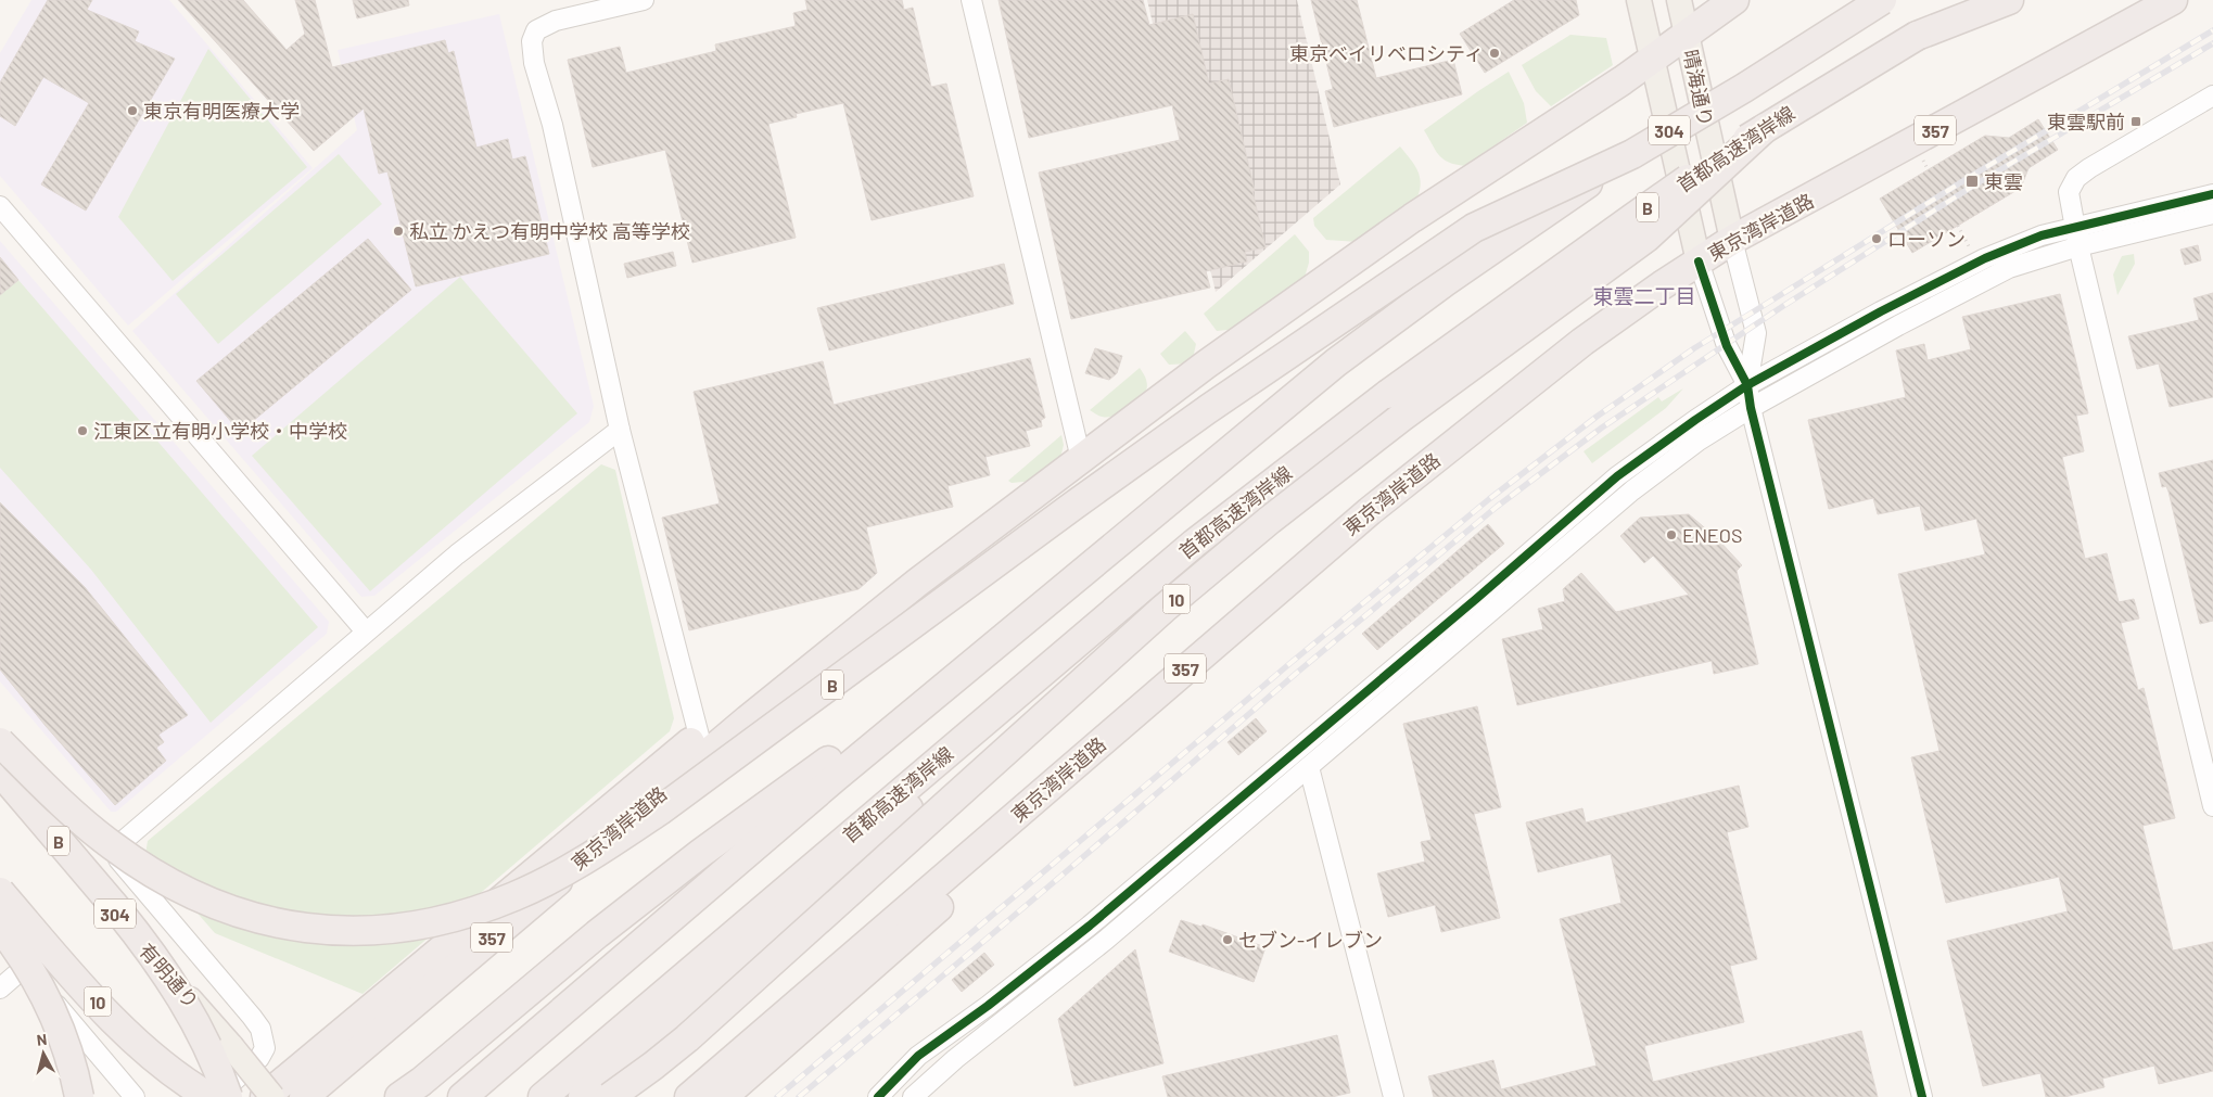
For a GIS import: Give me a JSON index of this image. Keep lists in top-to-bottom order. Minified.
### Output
{"streets":{"highway":["357","首都高速湾岸線","B","東京湾岸道路","10"],"main road":["晴海通り","304","有明通り"]},"crossings":[["晴海通り","東京湾岸道路"],["357","東京湾岸道路"],["首都高速湾岸線","B"],["首都高速湾岸線","10"]],"districts":["東雲二丁目"],"places":{"other":["東京ベイリベロシティ","東京有明医療大学","私立 かえつ有明中学校 高等学校","ローソン","江東区立有明小学校・中学校","ENEOS","セブン-イレブン"],"transit":["東雲駅前","東雲"]},"north":"top"}
